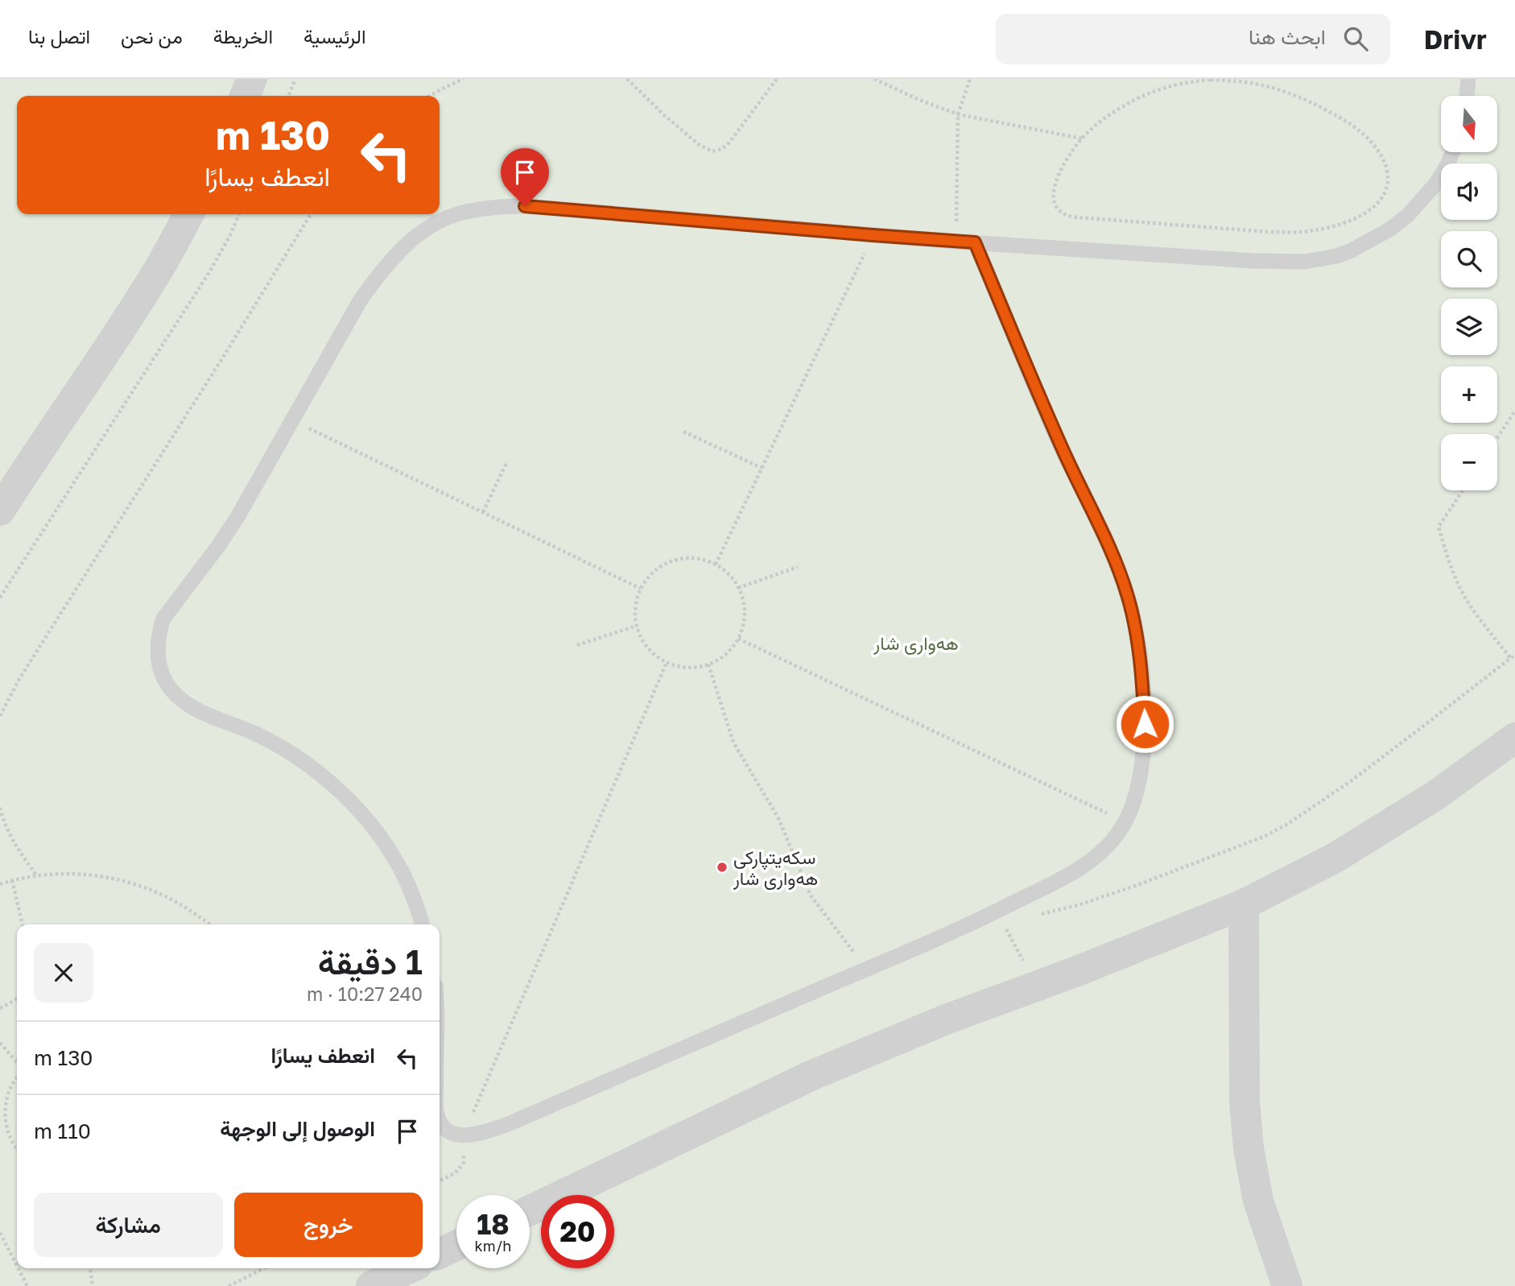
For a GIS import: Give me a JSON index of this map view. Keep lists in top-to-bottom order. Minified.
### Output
{"parks":["هەواری شار"],"places":["سکەیتپارکی هەواری شار"],"north":"bottom","page":{"header":"Drivr","search":"ابحث هنا","nav":["الرئيسية","الخريطة","من نحن","اتصل بنا"],"map_buttons":["+","−"],"turn":["130 m","انعطف يسارًا"],"heading":["1 دقيقة","240 m · 10:27"],"list":[{"name":"انعطف يسارًا","value":"130 m"},{"name":"الوصول إلى الوجهة","value":"110 m"}],"buttons":["خروج","مشاركة"],"speed":"18 km/h","limit":"20"}}
